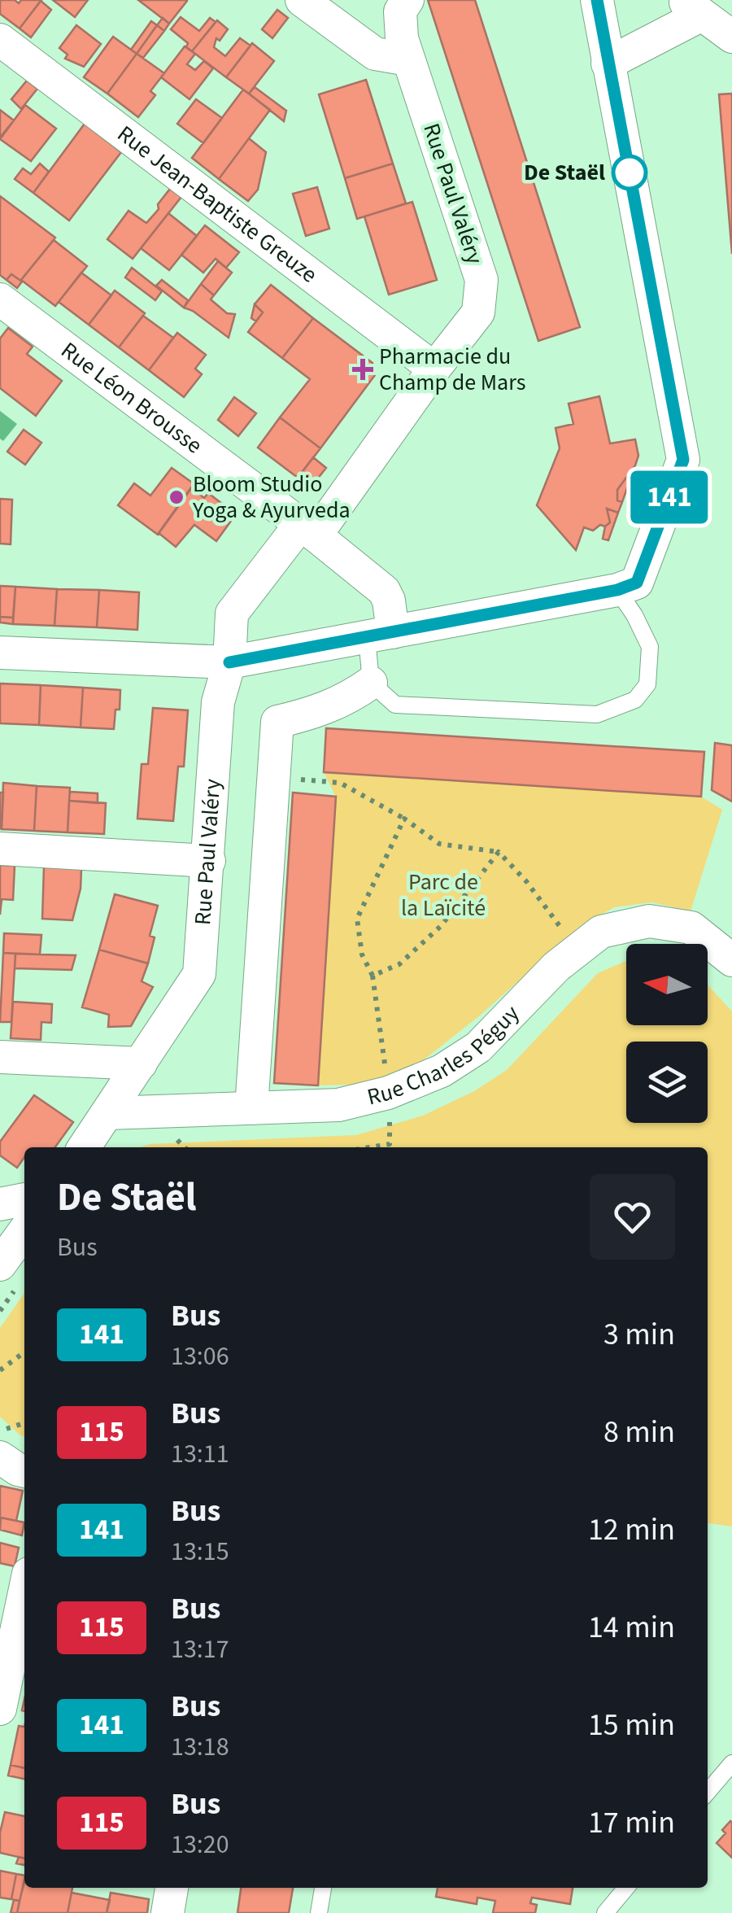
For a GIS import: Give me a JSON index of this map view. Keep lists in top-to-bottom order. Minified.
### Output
{"streets":{"street":["Rue Paul Valéry","Rue Jean-Baptiste Greuze","Rue Léon Brousse","Rue Charles Péguy"]},"crossings":[["Rue Paul Valéry","Rue Jean-Baptiste Greuze"],["Rue Paul Valéry","Rue Léon Brousse"],["Rue Paul Valéry","Rue Charles Péguy"]],"parks":["Parc de la Laïcité"],"places":{"other":["De Staël","Bloom Studio Yoga & Ayurveda"],"health":["Pharmacie du Champ de Mars"]},"lines":["bus line 141"],"north":"left","page":{"on_map":"141","heading":["De Staël","Bus"],"list":[{"mark":"141","name":"Bus","note":"13:06","value":"3 min"},{"mark":"115","name":"Bus","note":"13:11","value":"8 min"},{"mark":"141","name":"Bus","note":"13:15","value":"12 min"},{"mark":"115","name":"Bus","note":"13:17","value":"14 min"},{"mark":"141","name":"Bus","note":"13:18","value":"15 min"},{"mark":"115","name":"Bus","note":"13:20","value":"17 min"}]}}
